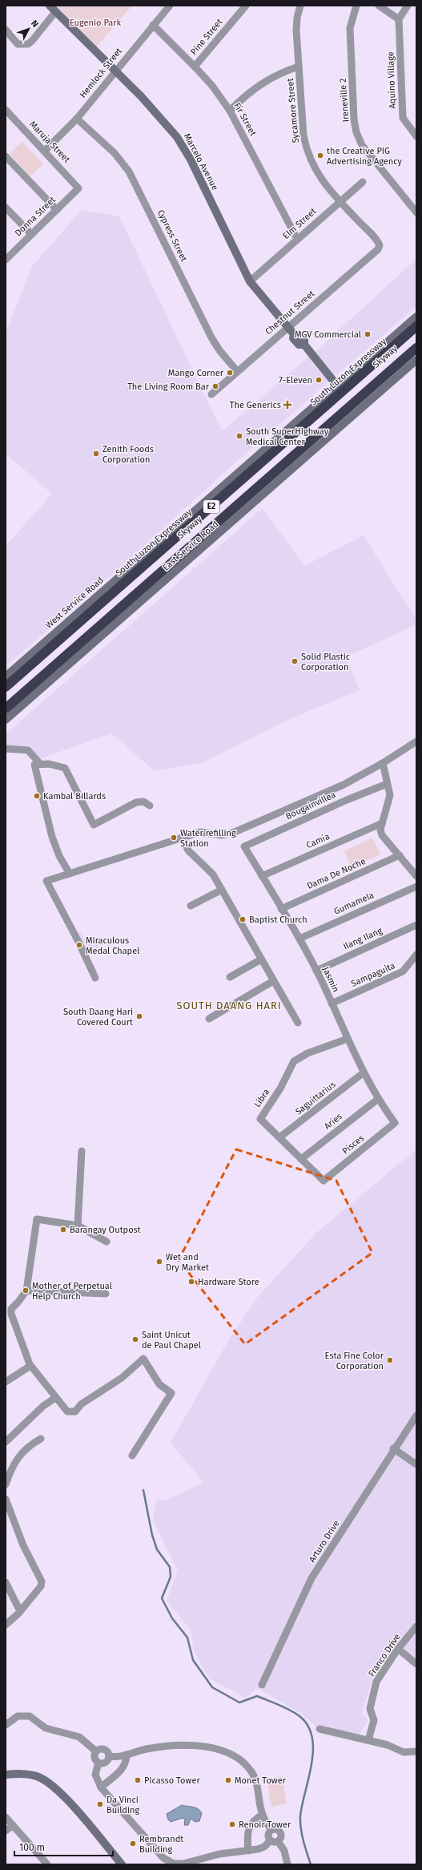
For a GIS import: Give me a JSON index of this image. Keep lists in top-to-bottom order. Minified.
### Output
{"streets":{"highway":["Skyway","South Luzon Expressway","E2"],"main road":["Marcelo Avenue","East Service Road","West Service Road"],"street":["Pine Street","Hemlock Street","Aquino Village","Ireneville 2","Sycamore Street","Fir Street","Maruja Street","Donna Street","Elm Street","Cypress Street","Chestnut Street","Bougainvillea","Camia","Dama De Noche","Gumamela","Ilang Ilang","Sampaguita","Jasmin","Libra","Saguittarius","Aries","Pisces","Arturo Drive","Franco Drive"]},"crossings":[["Pine Street","Fir Street"],["Hemlock Street","Fir Street"],["Hemlock Street","Maruja Street"],["Hemlock Street","Marcelo Avenue"],["Hemlock Street","Cypress Street"],["Sycamore Street","Elm Street"],["Sycamore Street","Chestnut Street"],["Fir Street","Elm Street"],["Maruja Street","Donna Street"],["Marcelo Avenue","Elm Street"],["Marcelo Avenue","Chestnut Street"],["Marcelo Avenue","West Service Road"],["Cypress Street","Chestnut Street"],["Bougainvillea","Jasmin"],["Camia","Jasmin"],["Dama De Noche","Jasmin"],["Gumamela","Jasmin"],["Ilang Ilang","Jasmin"],["Sampaguita","Jasmin"],["Jasmin","Libra"],["Jasmin","Saguittarius"],["Jasmin","Aries"],["Jasmin","Pisces"],["Libra","Saguittarius"],["Libra","Aries"],["Libra","Pisces"]],"districts":["SOUTH DAANG HARI"],"parks":["Eugenio Park"],"places":{"other":["the Creative PIG Advertising Agency","MGV Commercial","Mango Corner","7-Eleven","The Living Room Bar","South SuperHighway Medical Center","Zenith Foods Corporation","Solid Plastic Corporation","Kambal Billards","Water refilling Station","Baptist Church","Miraculous Medal Chapel","South Daang Hari Covered Court","Barangay Outpost","Wet and Dry Market","Hardware Store","Mother of Perpetual Help Church","Saint Unicut de Paul Chapel","Esta Fine Color Corporation","Picasso Tower","Monet Tower","Da Vinci Building","Renoir Tower","Rembrandt Building"],"health":["The Generics"]},"scale_bar":"100 m","north":"top right"}
